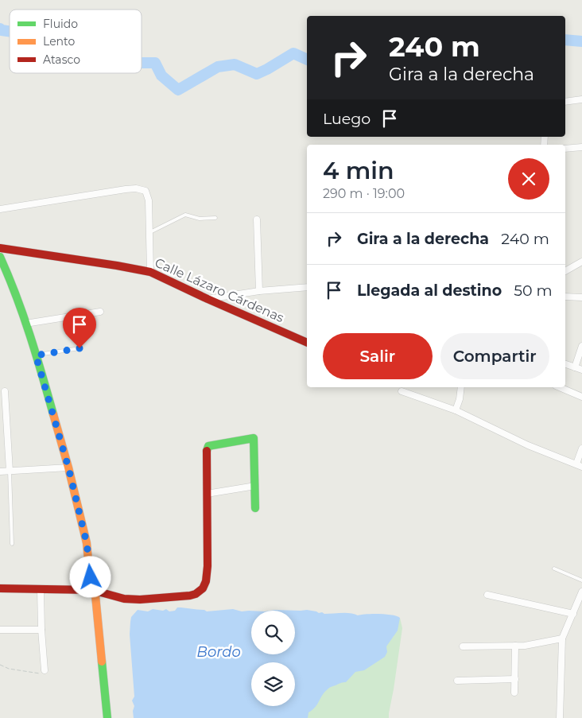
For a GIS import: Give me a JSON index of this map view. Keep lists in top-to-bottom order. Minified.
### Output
{"streets":{"street":["Calle Lázaro Cárdenas"]},"water":["Bordo"],"legend":["Fluido","Lento","Atasco"],"page":{"turn":["240 m","Gira a la derecha"],"then":"Luego","heading":["4 min","290 m · 19:00"],"list":[{"name":"Gira a la derecha","value":"240 m"},{"name":"Llegada al destino","value":"50 m"}],"buttons":["Salir","Compartir"]}}
